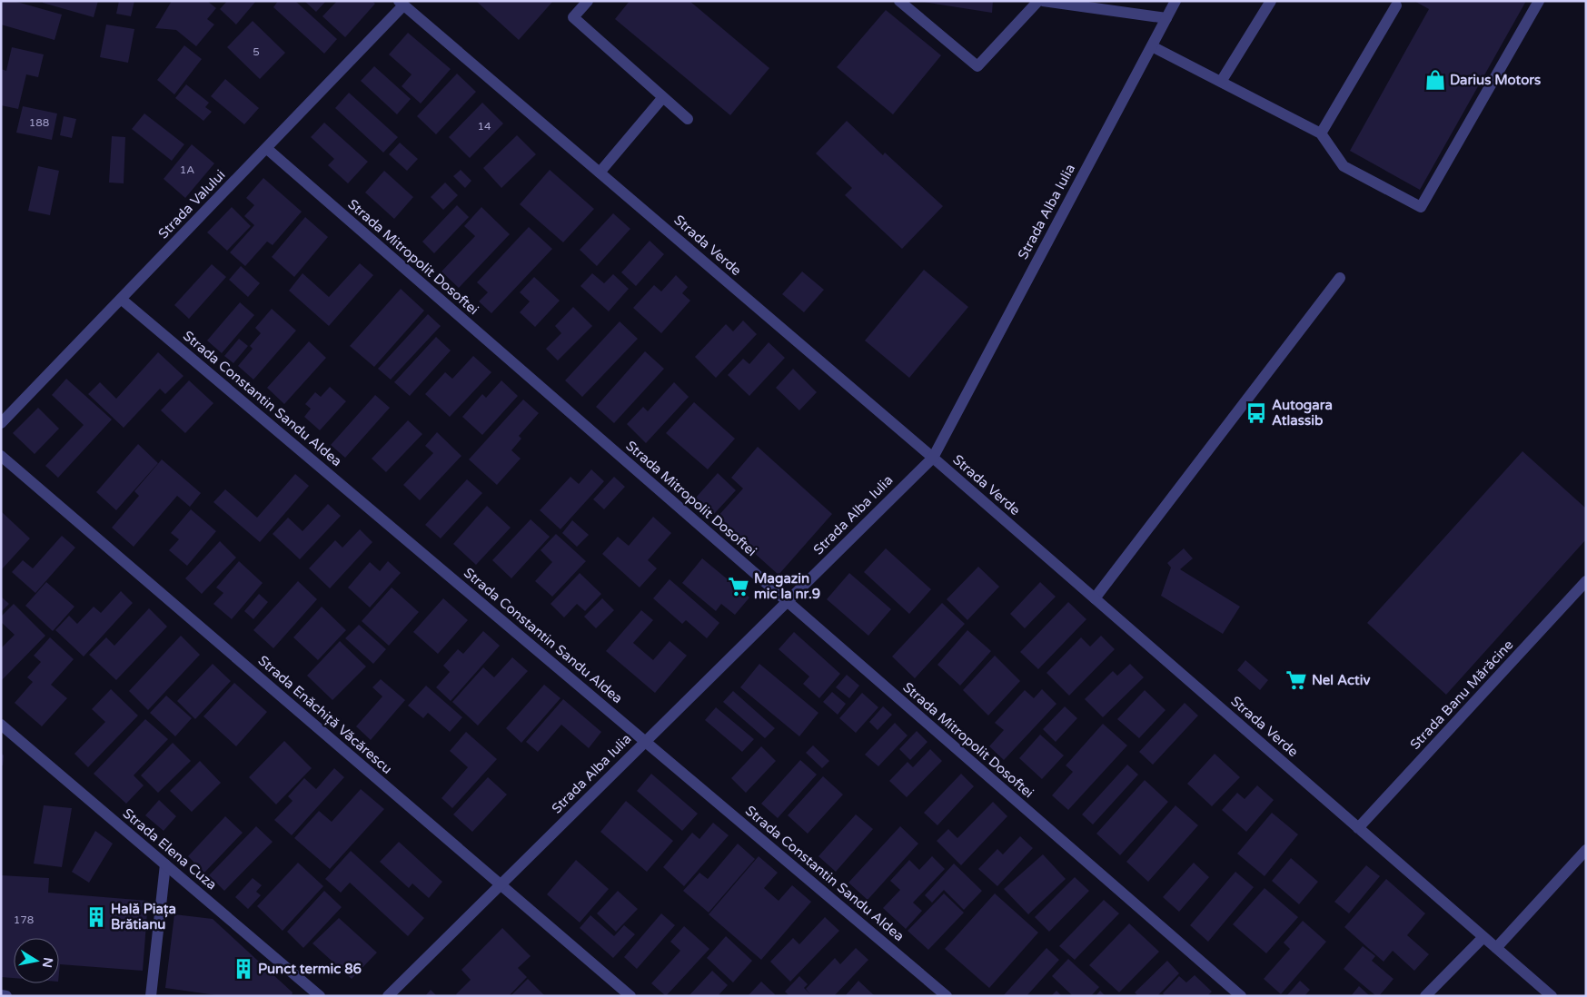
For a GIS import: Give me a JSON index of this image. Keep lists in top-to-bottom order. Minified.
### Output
{"streets":{"street":["Strada Valului","Strada Alba Iulia","Strada Verde","Strada Mitropolit Dosoftei","Strada Constantin Sandu Aldea","Strada Banu Mărăcine","Strada Enăchiță Văcărescu","Strada Elena Cuza"]},"crossings":[["Strada Valului","Strada Verde"],["Strada Valului","Strada Mitropolit Dosoftei"],["Strada Valului","Strada Constantin Sandu Aldea"],["Strada Alba Iulia","Strada Verde"],["Strada Alba Iulia","Strada Mitropolit Dosoftei"],["Strada Alba Iulia","Strada Constantin Sandu Aldea"],["Strada Alba Iulia","Strada Enăchiță Văcărescu"],["Strada Verde","Strada Banu Mărăcine"]],"places":{"shop":["Darius Motors"],"bus stop":["Autogara Atlassib"],"supermarket":["Magazin mic la nr.9","Nel Activ"],"building":["Hală Piața Brătianu","Punct termic 86"]},"house_numbers":["5","188","14","1A","178"],"north":"right"}
